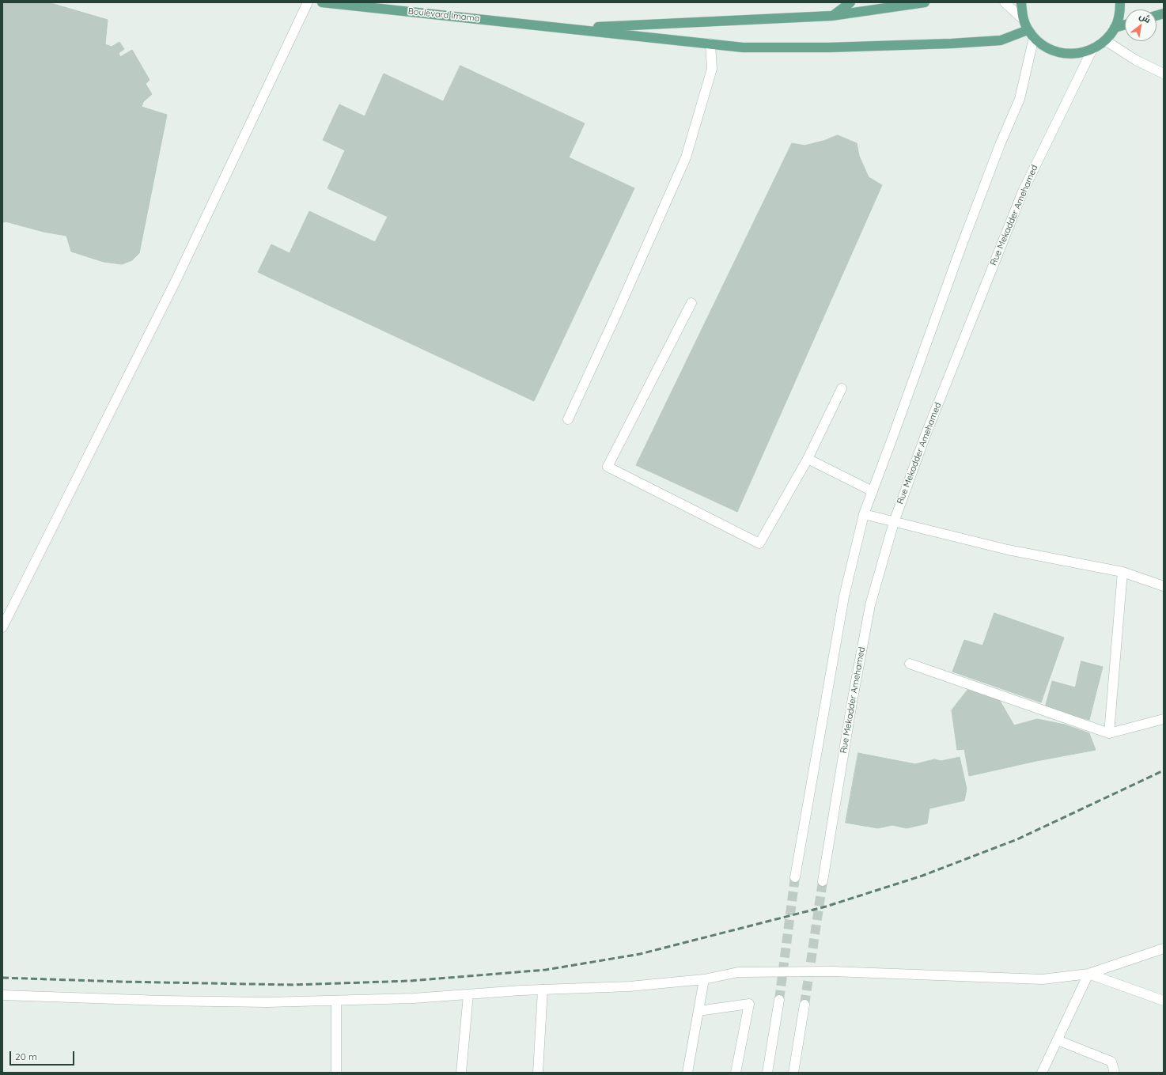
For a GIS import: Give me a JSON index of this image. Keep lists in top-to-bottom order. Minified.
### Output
{"streets":{"main road":["Boulevard Imama"],"street":["Rue Mekadder Amehamed"]},"scale_bar":"20 m","north":"top right"}
